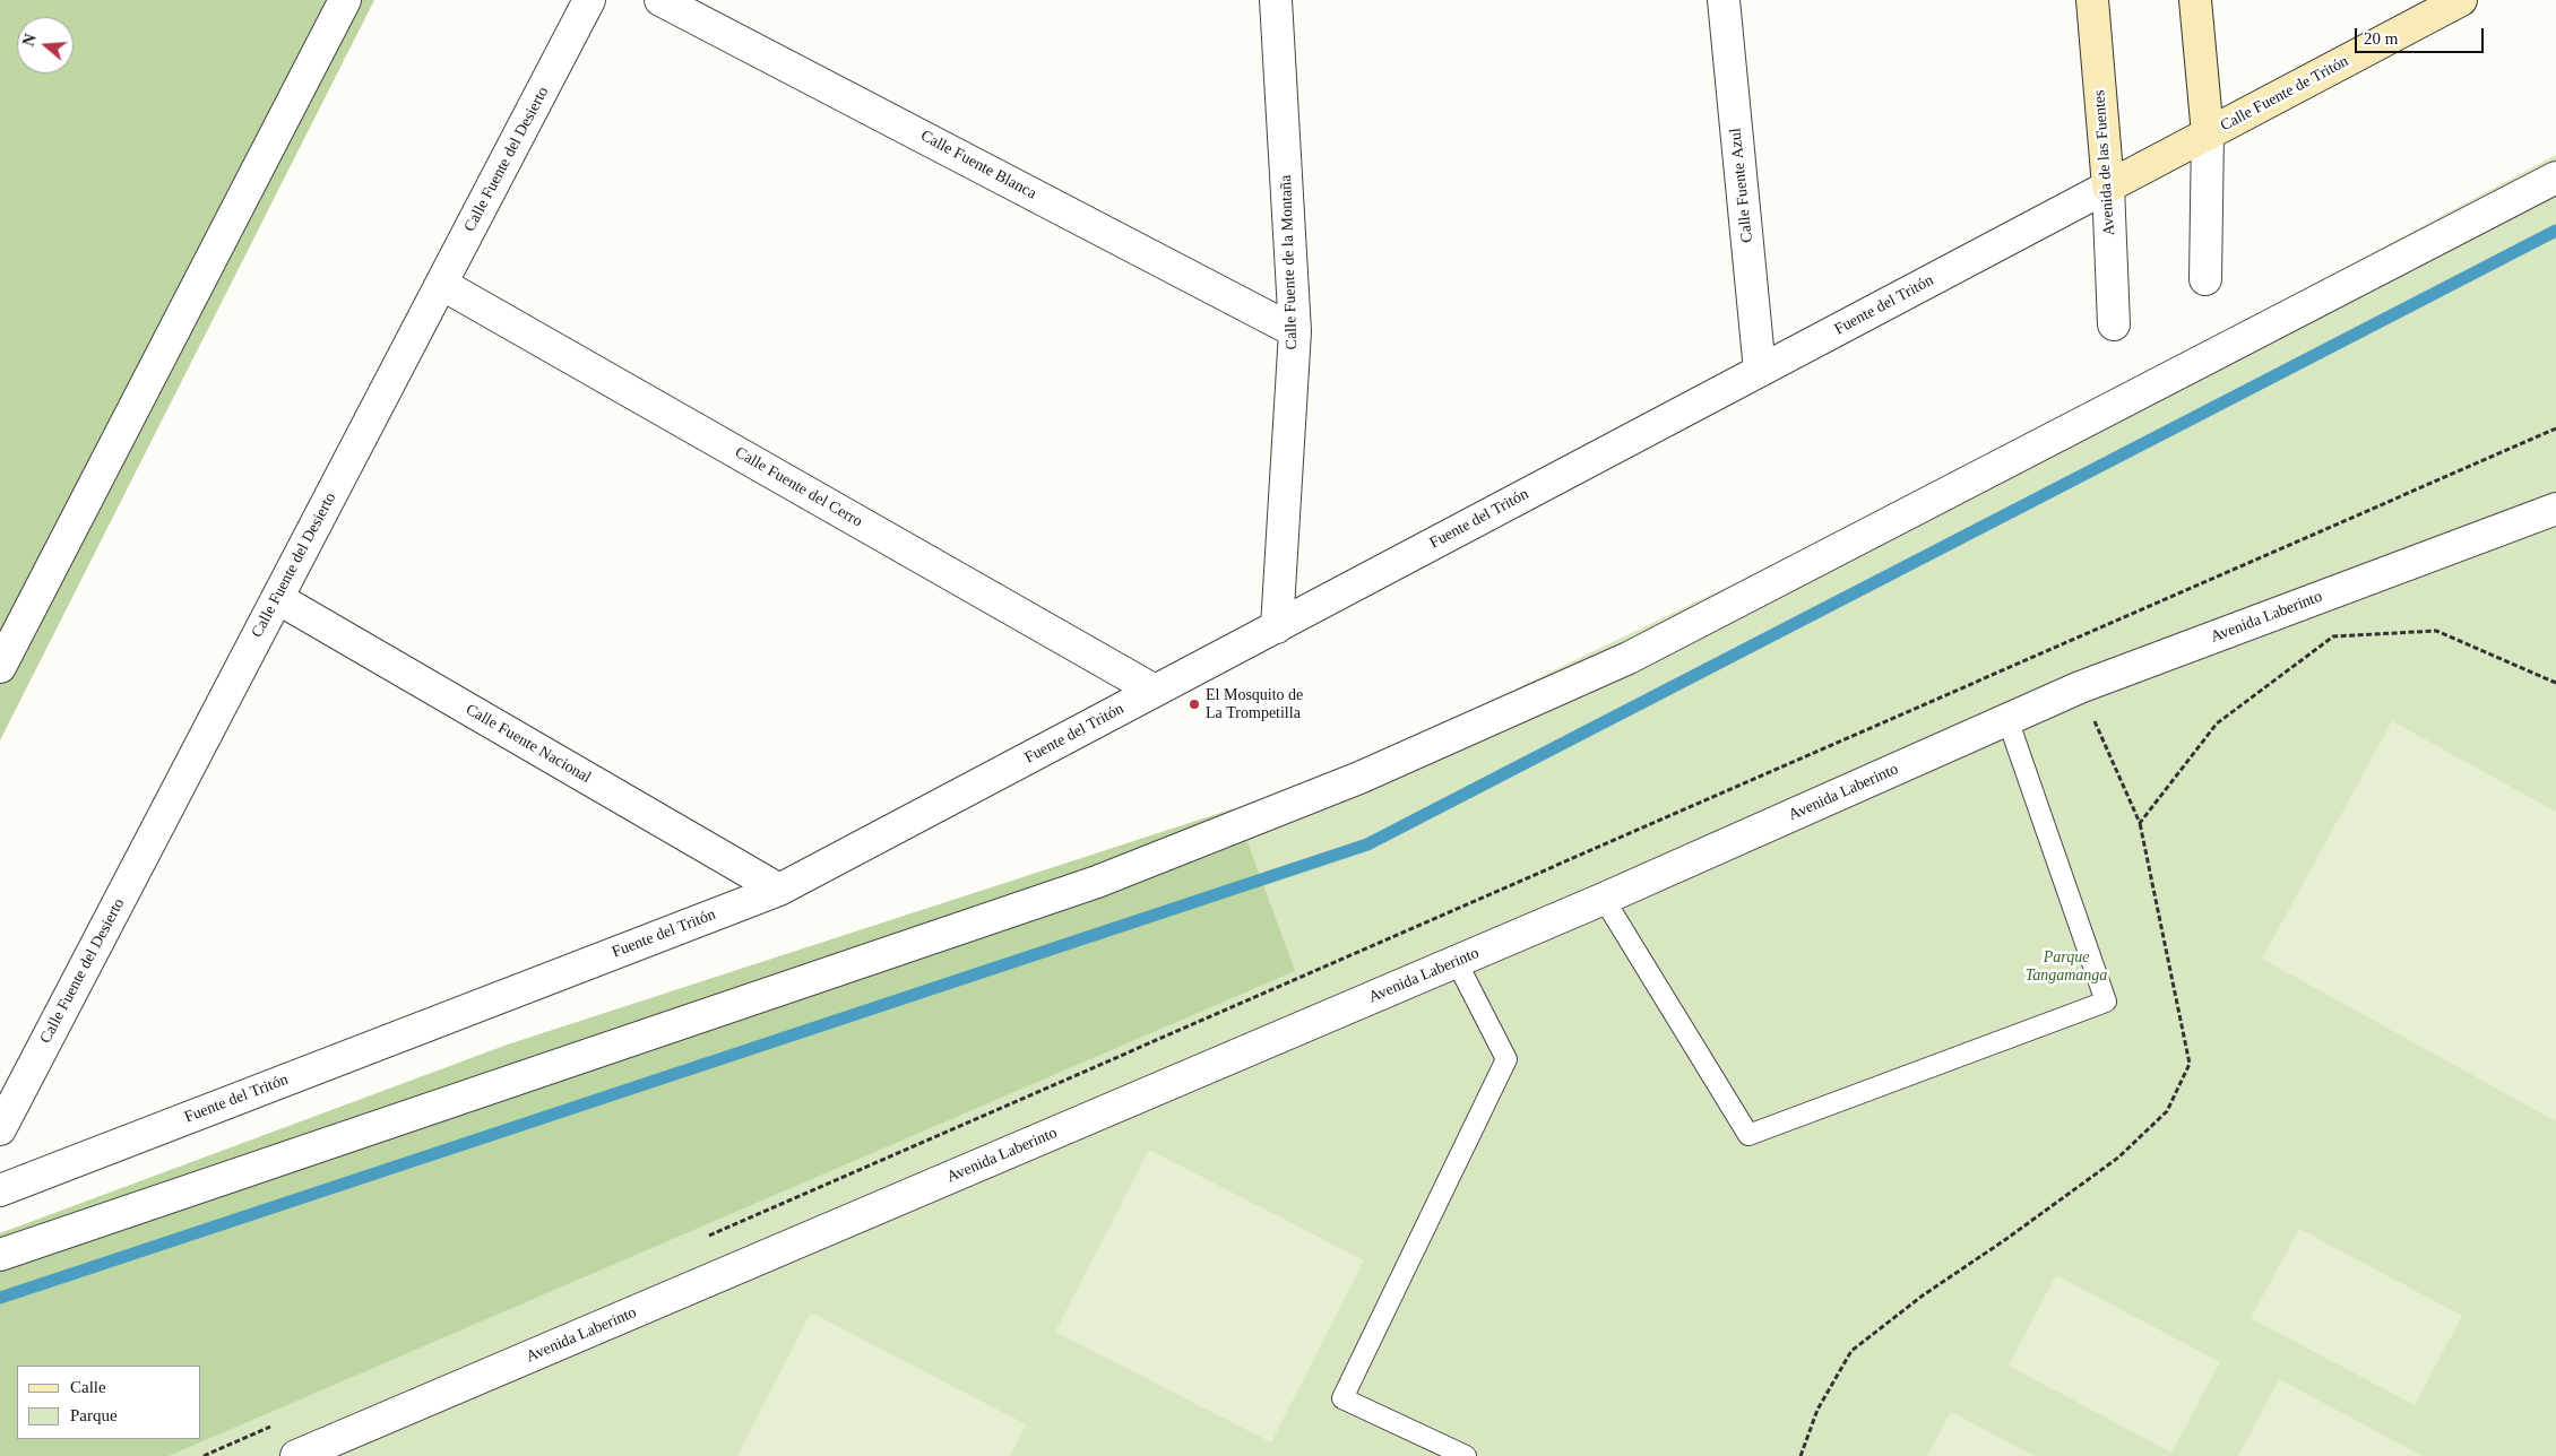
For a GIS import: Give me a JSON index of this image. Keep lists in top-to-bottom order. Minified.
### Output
{"streets":{"street":["Calle Fuente de Tritón","Calle Fuente del Desierto","Avenida de las Fuentes","Calle Fuente Blanca","Calle Fuente Azul","Calle Fuente de la Montaña","Fuente del Tritón","Calle Fuente del Cerro","Avenida Laberinto","Calle Fuente Nacional"]},"crossings":[["Calle Fuente de Tritón","Avenida de las Fuentes"],["Calle Fuente de Tritón","Fuente del Tritón"],["Calle Fuente del Desierto","Calle Fuente del Cerro"],["Calle Fuente del Desierto","Calle Fuente Nacional"],["Avenida de las Fuentes","Fuente del Tritón"],["Calle Fuente Blanca","Calle Fuente de la Montaña"],["Calle Fuente Azul","Fuente del Tritón"],["Calle Fuente de la Montaña","Fuente del Tritón"],["Fuente del Tritón","Calle Fuente del Cerro"],["Fuente del Tritón","Calle Fuente Nacional"]],"parks":["Parque Tangamanga"],"places":["El Mosquito de La Trompetilla"],"legend":["Calle","Parque"],"scale_bar":"20 m","north":"left"}
